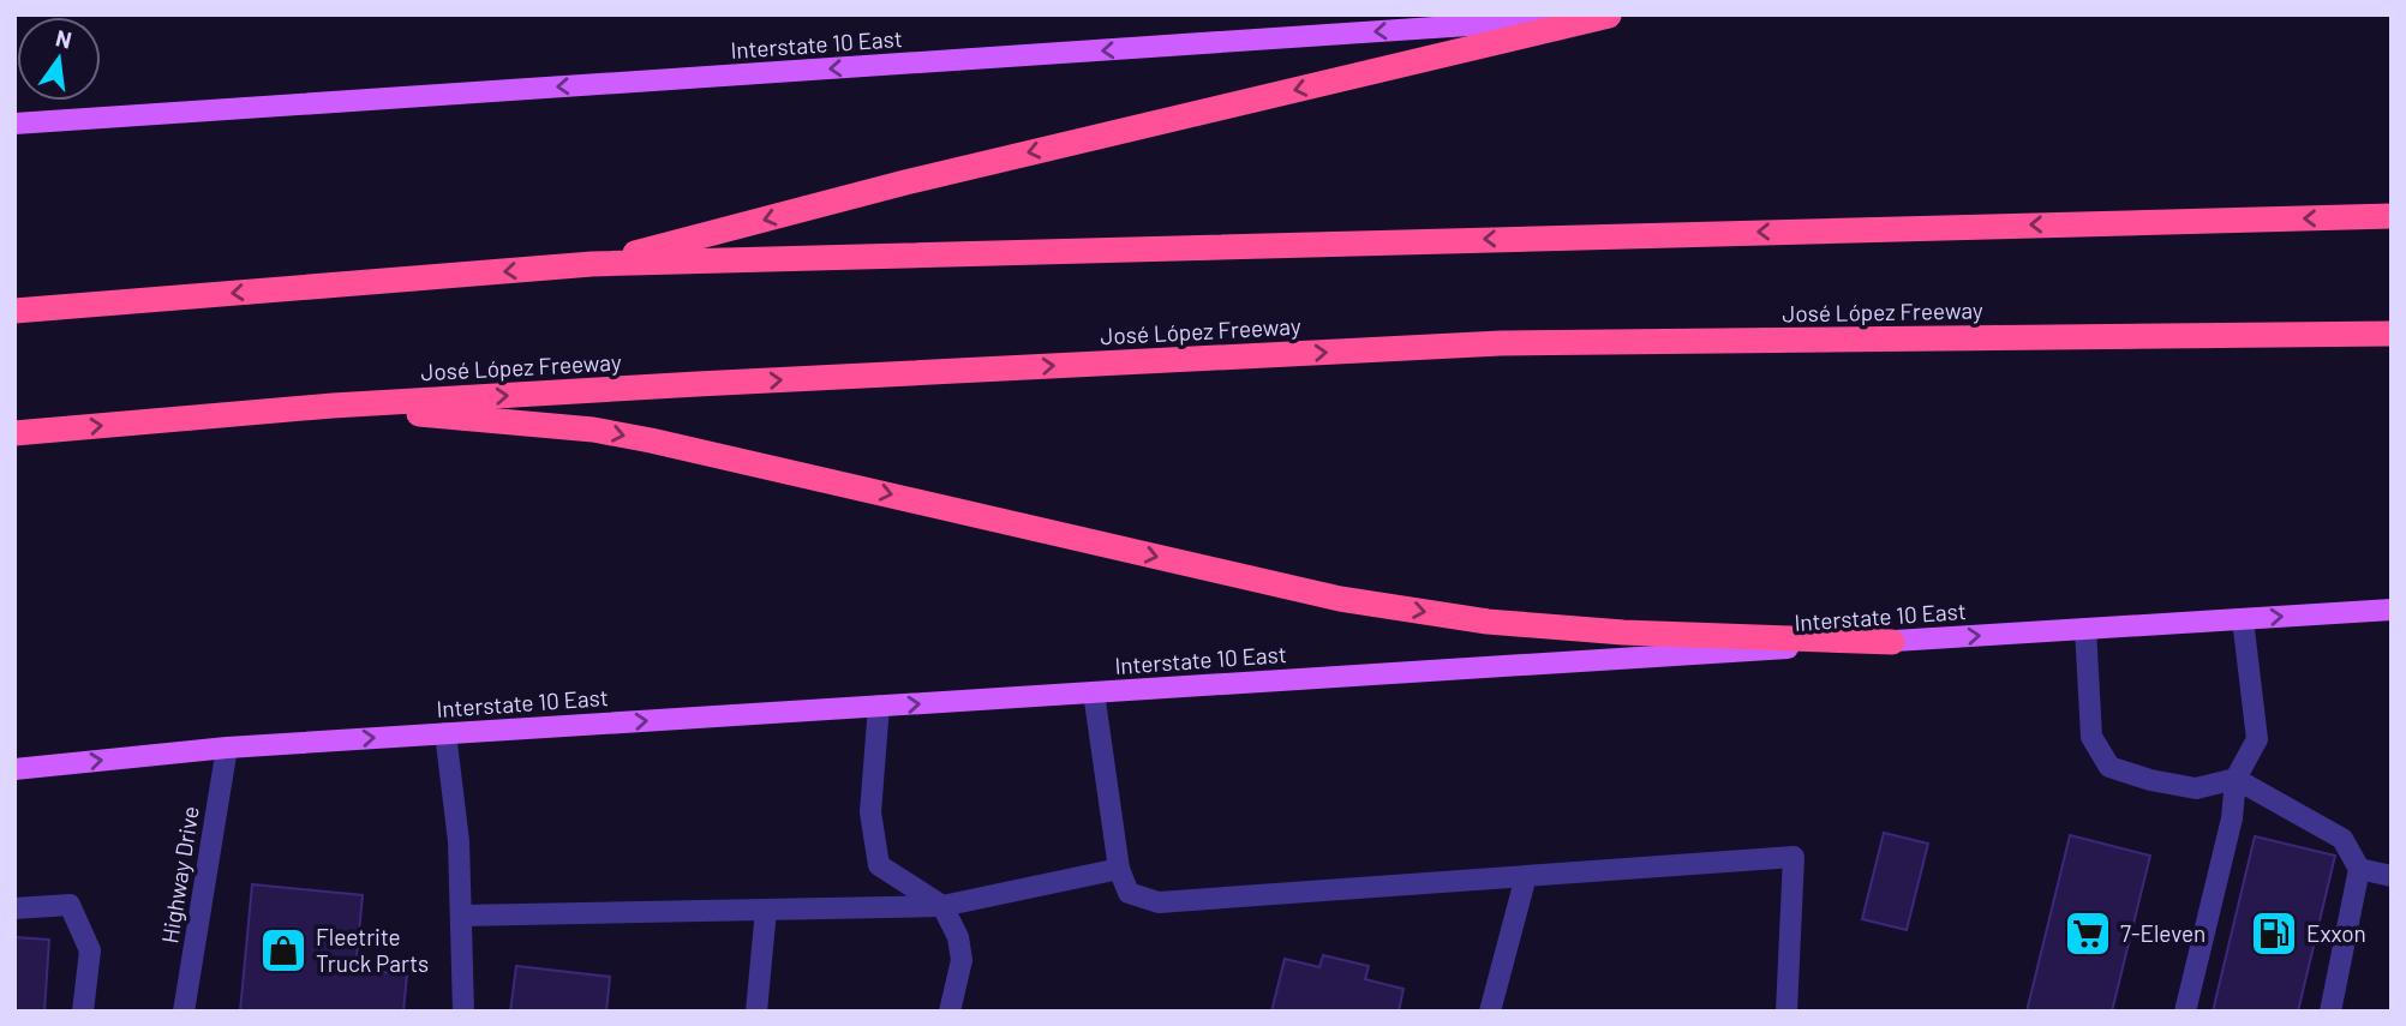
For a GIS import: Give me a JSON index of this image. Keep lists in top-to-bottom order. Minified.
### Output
{"streets":{"highway":["José López Freeway"],"main road":["Interstate 10 East"],"street":["Highway Drive"]},"crossings":[["Interstate 10 East","Highway Drive"]],"places":{"supermarket":["7-Eleven"],"fuel station":["Exxon"],"shop":["Fleetrite Truck Parts"]},"north":"top"}
